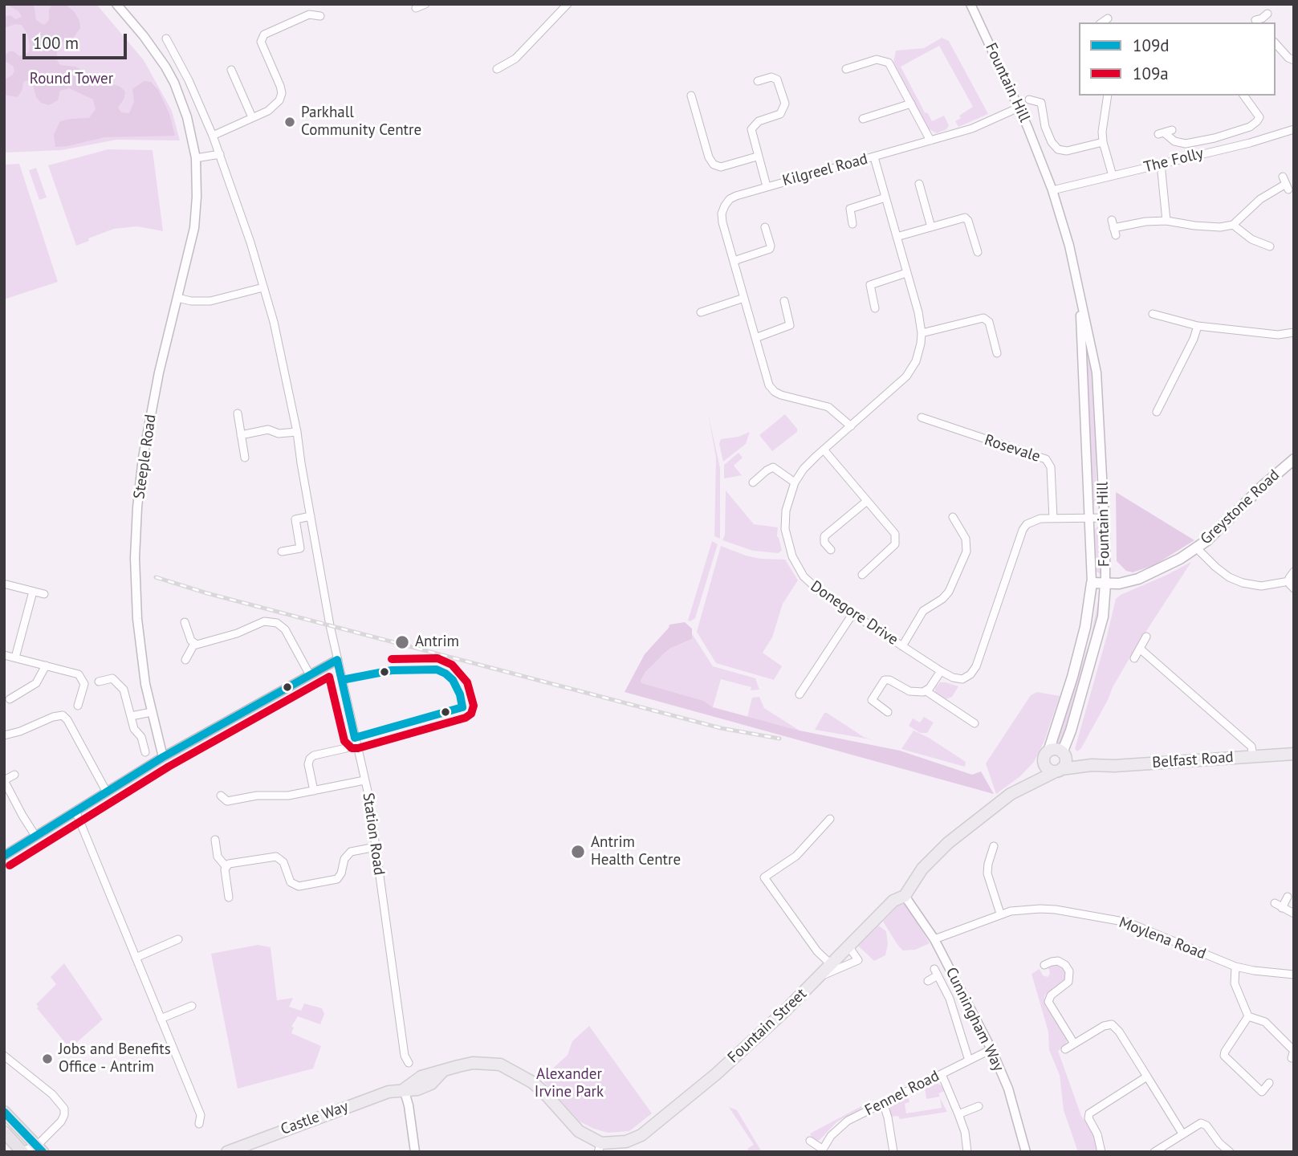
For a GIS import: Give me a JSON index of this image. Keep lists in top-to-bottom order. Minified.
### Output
{"streets":{"main road":["Fountain Hill","Greystone Road","Belfast Road","Fountain Street","Castle Way"],"street":["The Folly","Kilgreel Road","Rosevale","Steeple Road","Donegore Drive","Station Road","Moylena Road","Cunningham Way","Fennel Road"]},"crossings":[["Fountain Hill","The Folly"],["Fountain Hill","Kilgreel Road"],["Fountain Hill","Greystone Road"],["Fountain Hill","Donegore Drive"],["Fountain Hill","Belfast Road"],["Fountain Hill","Fountain Street"],["Kilgreel Road","Donegore Drive"],["Rosevale","Donegore Drive"],["Belfast Road","Fountain Street"],["Moylena Road","Cunningham Way"],["Cunningham Way","Fountain Street"],["Cunningham Way","Fennel Road"],["Fountain Street","Castle Way"]],"parks":["Round Tower","Alexander Irvine Park"],"places":["Parkhall Community Centre","Antrim","Antrim Health Centre","Jobs and Benefits Office - Antrim"],"lines":["transit line 109a","transit line 109d"],"legend":["109d","109a"],"scale_bar":"100 m"}
